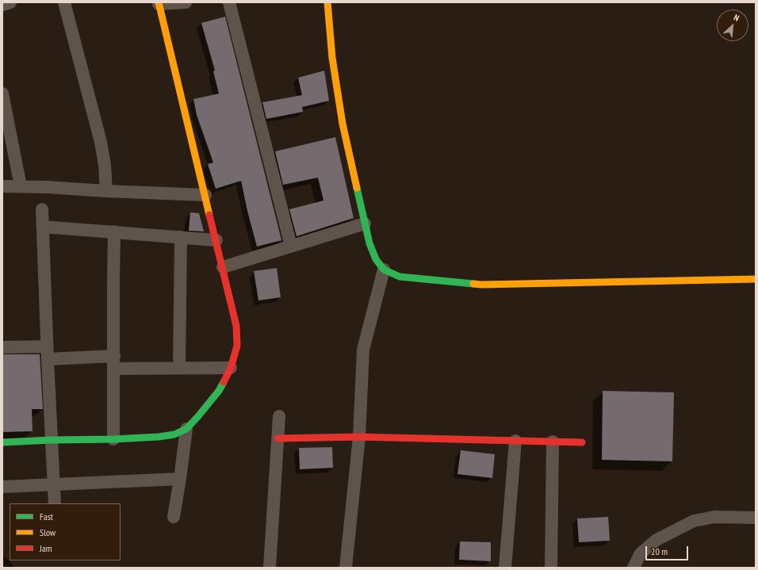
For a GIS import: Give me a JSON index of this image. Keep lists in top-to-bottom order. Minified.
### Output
{"legend":["Fast","Slow","Jam"],"scale_bar":"20 m","north":"top right"}
